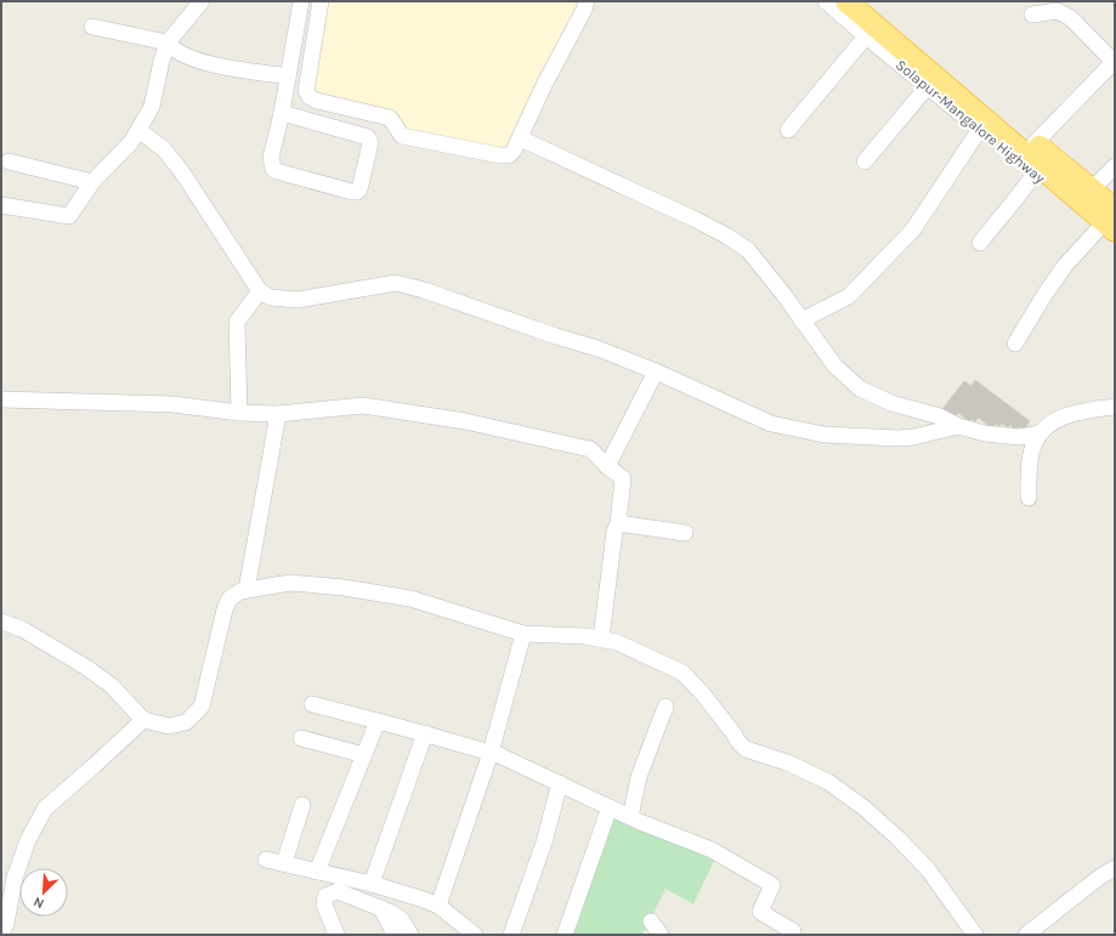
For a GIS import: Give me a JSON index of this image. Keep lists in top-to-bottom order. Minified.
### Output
{"streets":{"highway":["Solapur-Mangalore Highway"]},"north":"bottom left"}
